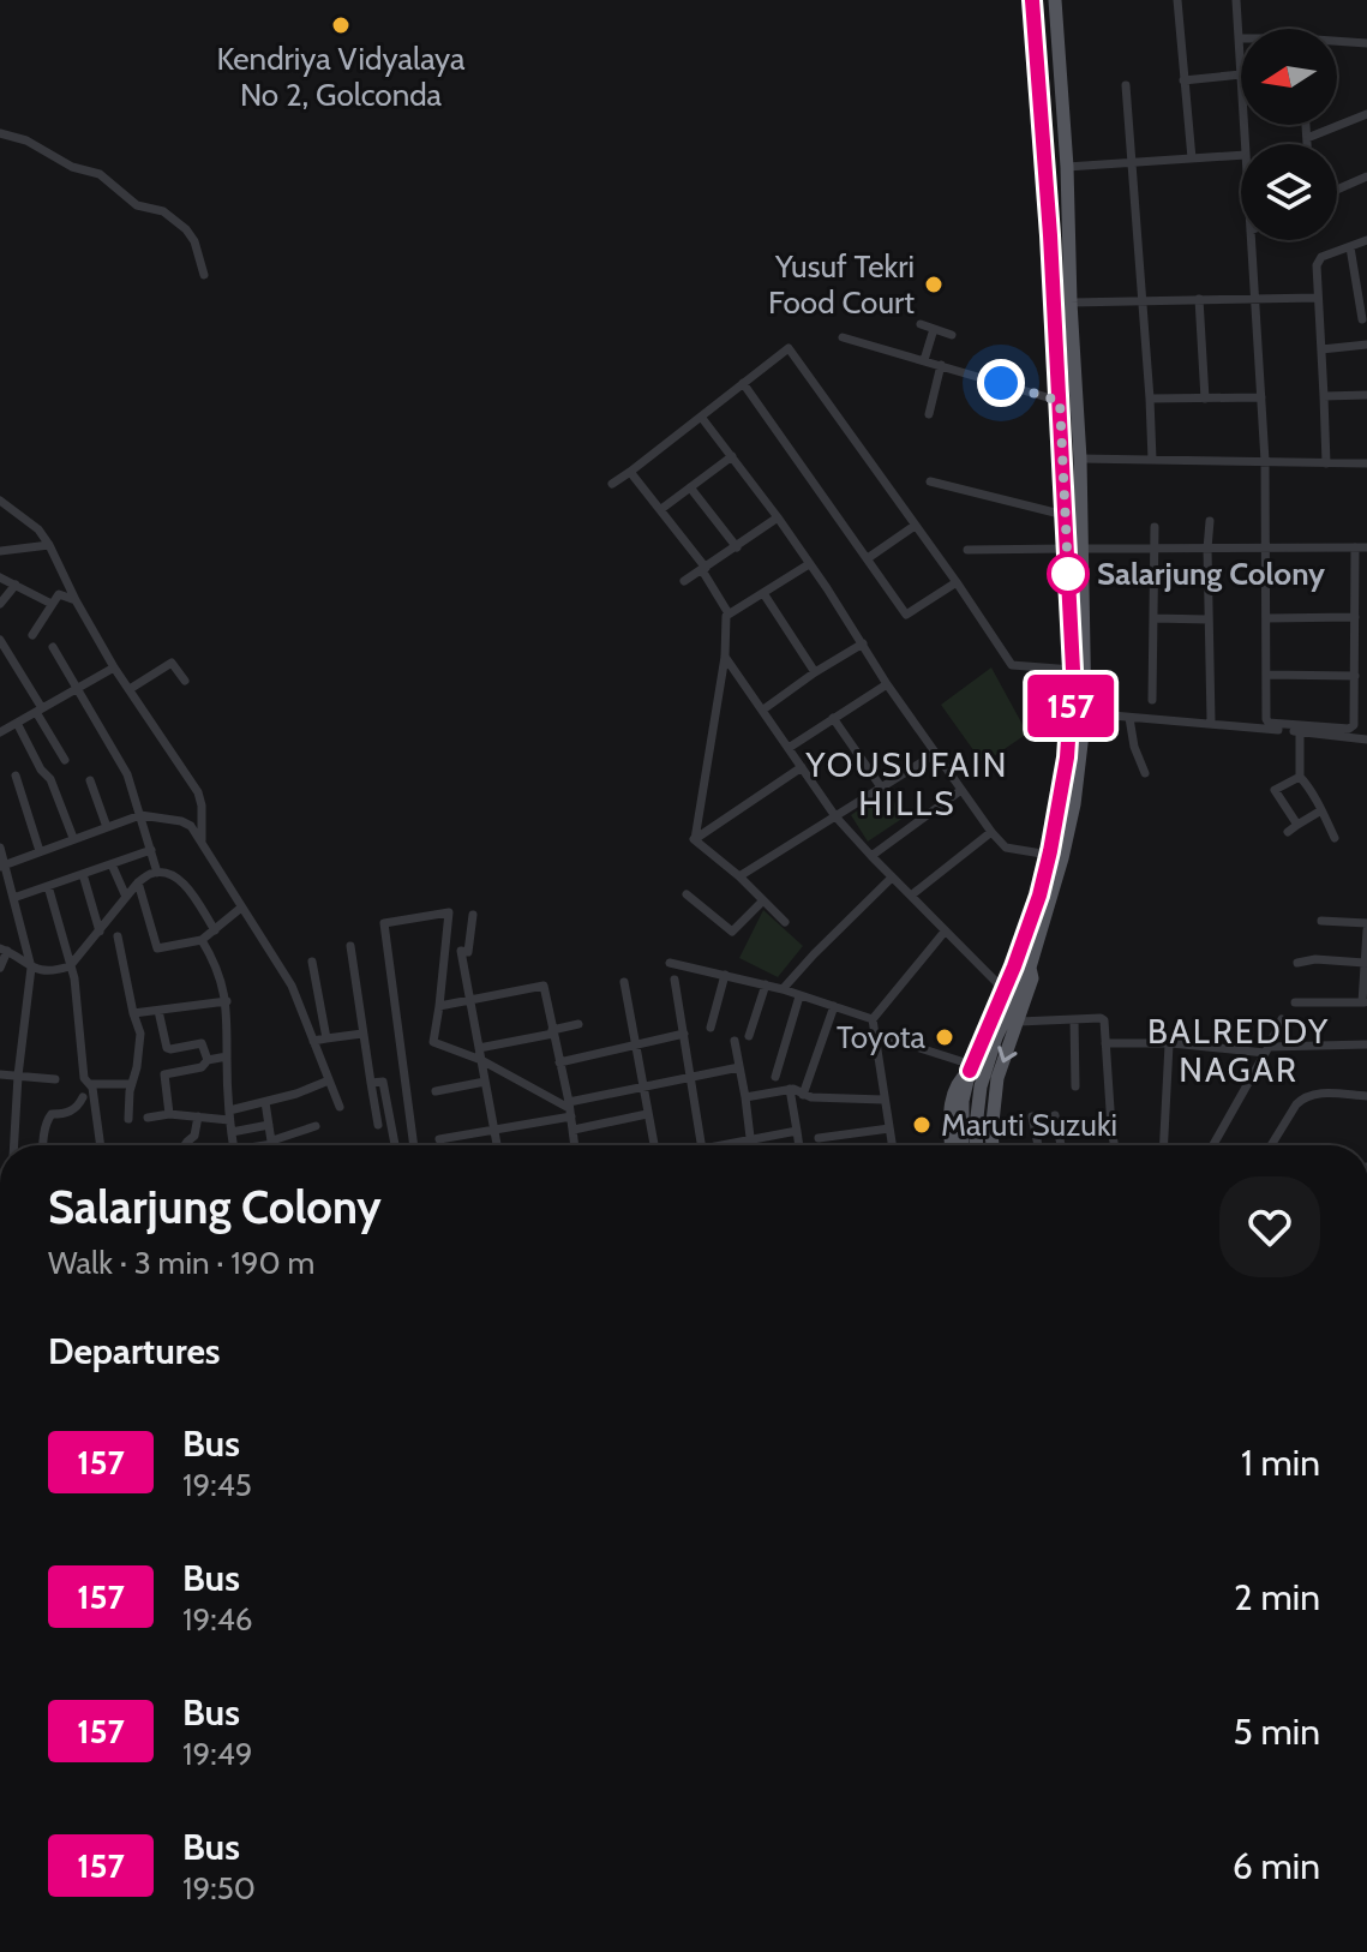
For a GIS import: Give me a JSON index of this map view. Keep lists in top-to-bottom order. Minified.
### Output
{"districts":["YOUSUFAIN HILLS","BALREDDY NAGAR"],"places":["Kendriya Vidyalaya No 2, Golconda","Yusuf Tekri Food Court","Salarjung Colony","Toyota","Maruti Suzuki"],"lines":["bus line 157"],"north":"left","page":{"on_map":"157","heading":[["Salarjung Colony","Walk · 3 min · 190 m"],"Departures"],"list":[{"mark":"157","name":"Bus","note":"19:45","value":"1 min"},{"mark":"157","name":"Bus","note":"19:46","value":"2 min"},{"mark":"157","name":"Bus","note":"19:49","value":"5 min"},{"mark":"157","name":"Bus","note":"19:50","value":"6 min"}]}}
